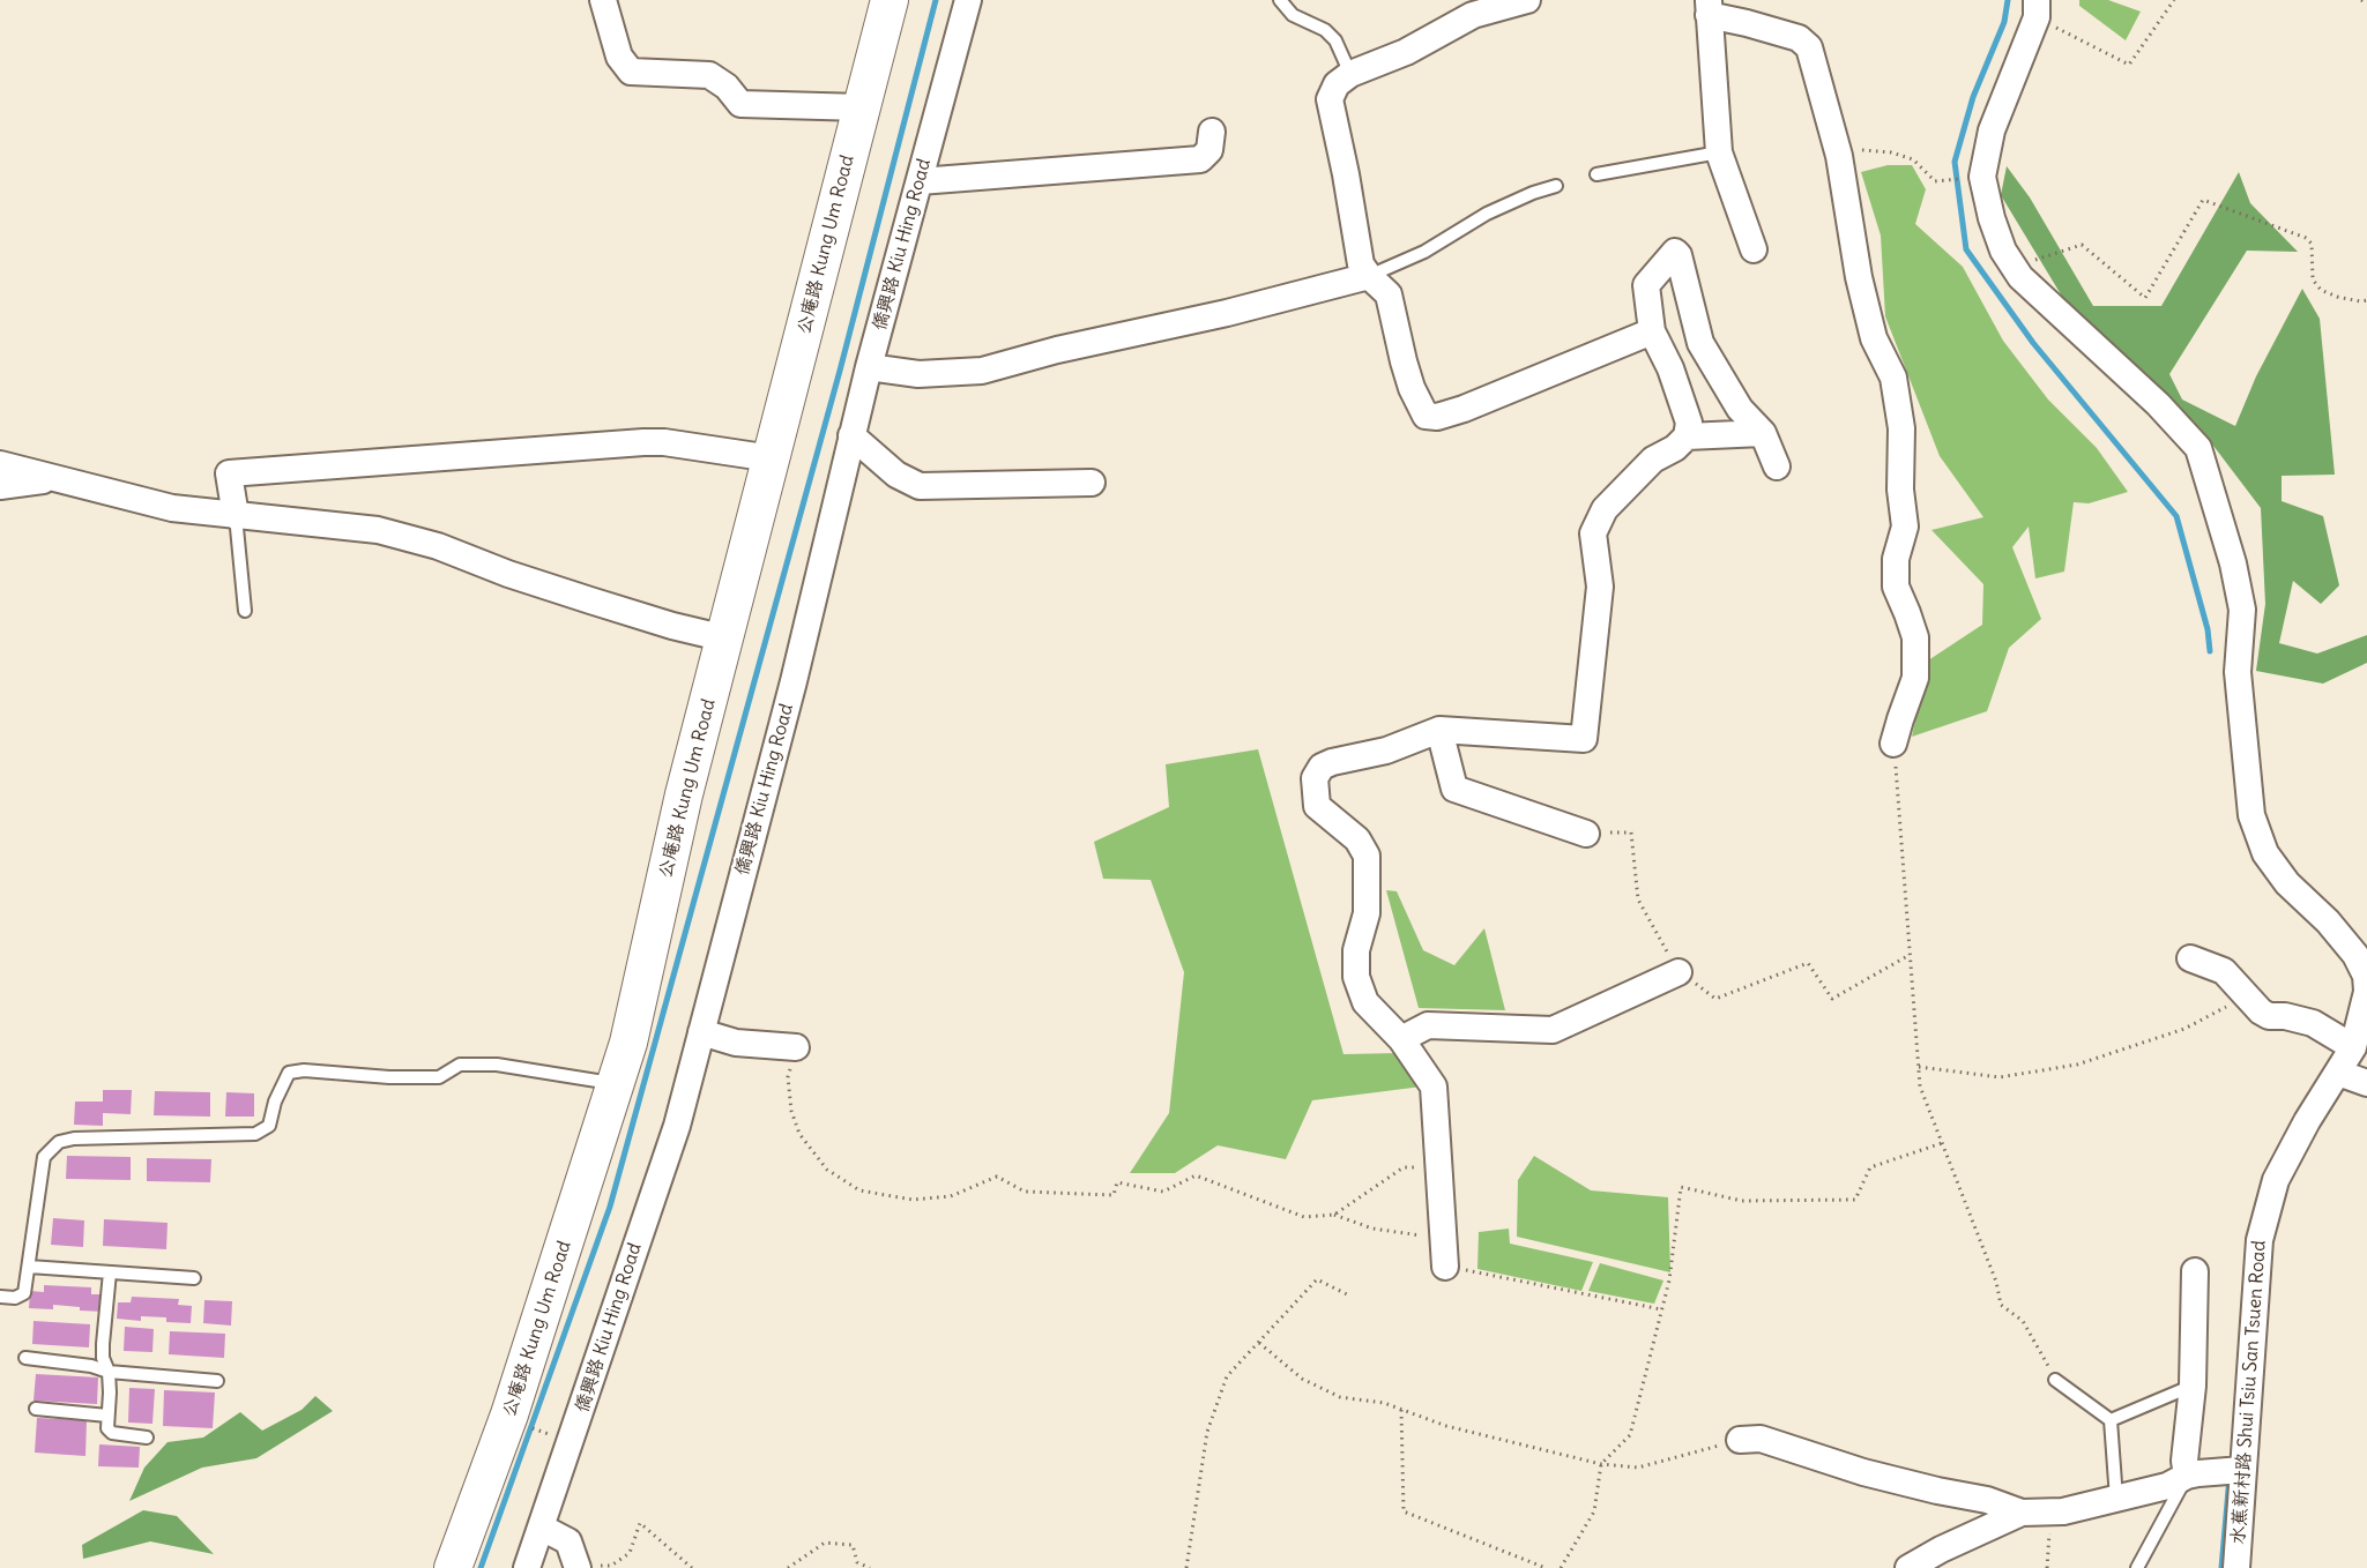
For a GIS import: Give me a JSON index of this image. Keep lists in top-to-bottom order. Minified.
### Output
{"streets":{"street":["公庵路 Kung Um Road","僑興路 Kiu Hing Road","水蕉新村路 Shui Tsiu San Tsuen Road"]}}
